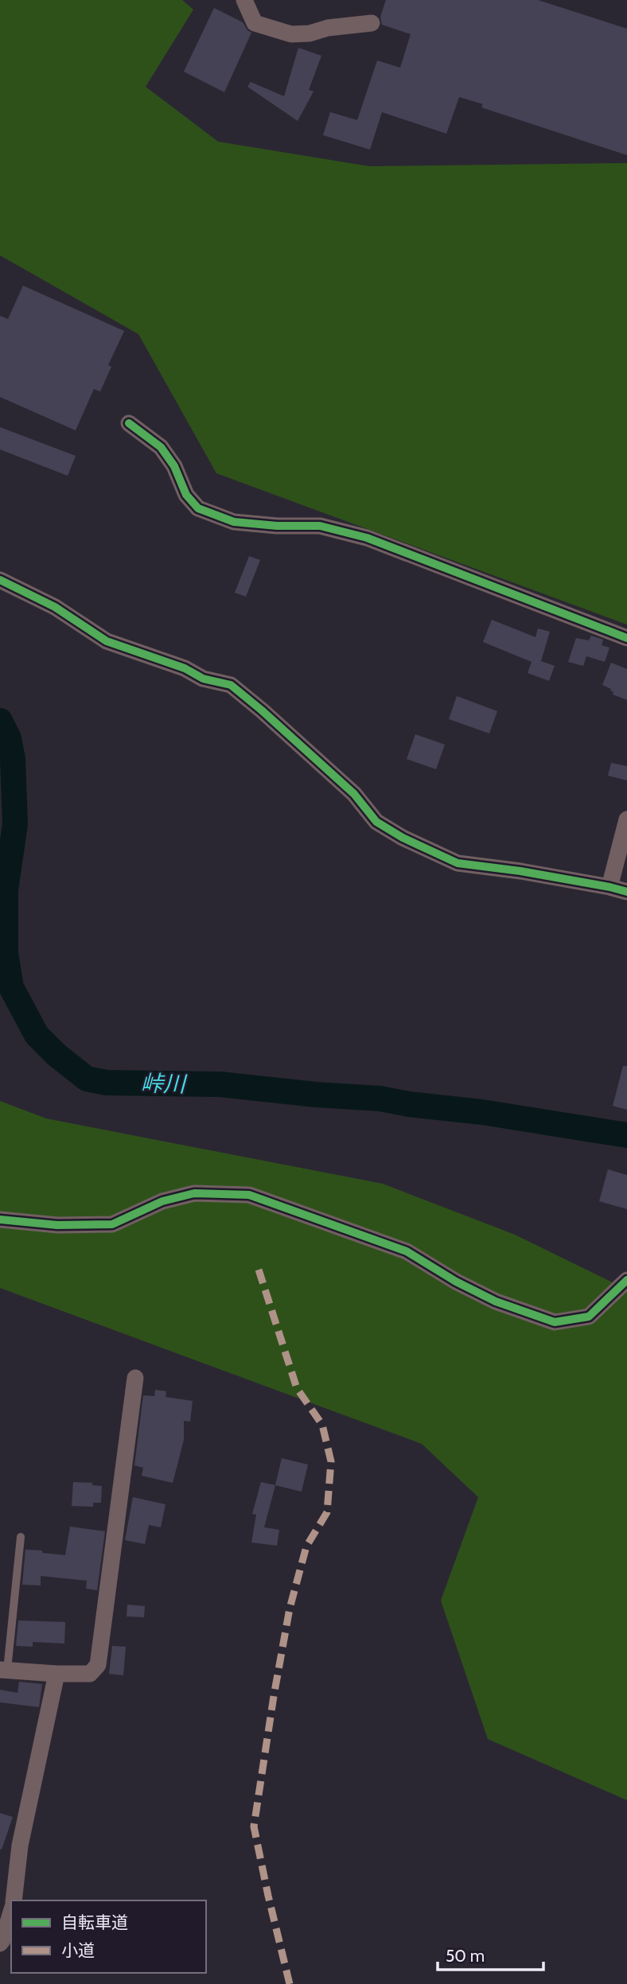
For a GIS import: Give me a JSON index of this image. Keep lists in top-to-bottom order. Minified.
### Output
{"water":["峠川"],"legend":["自転車道","小道"],"scale_bar":"50 m"}
